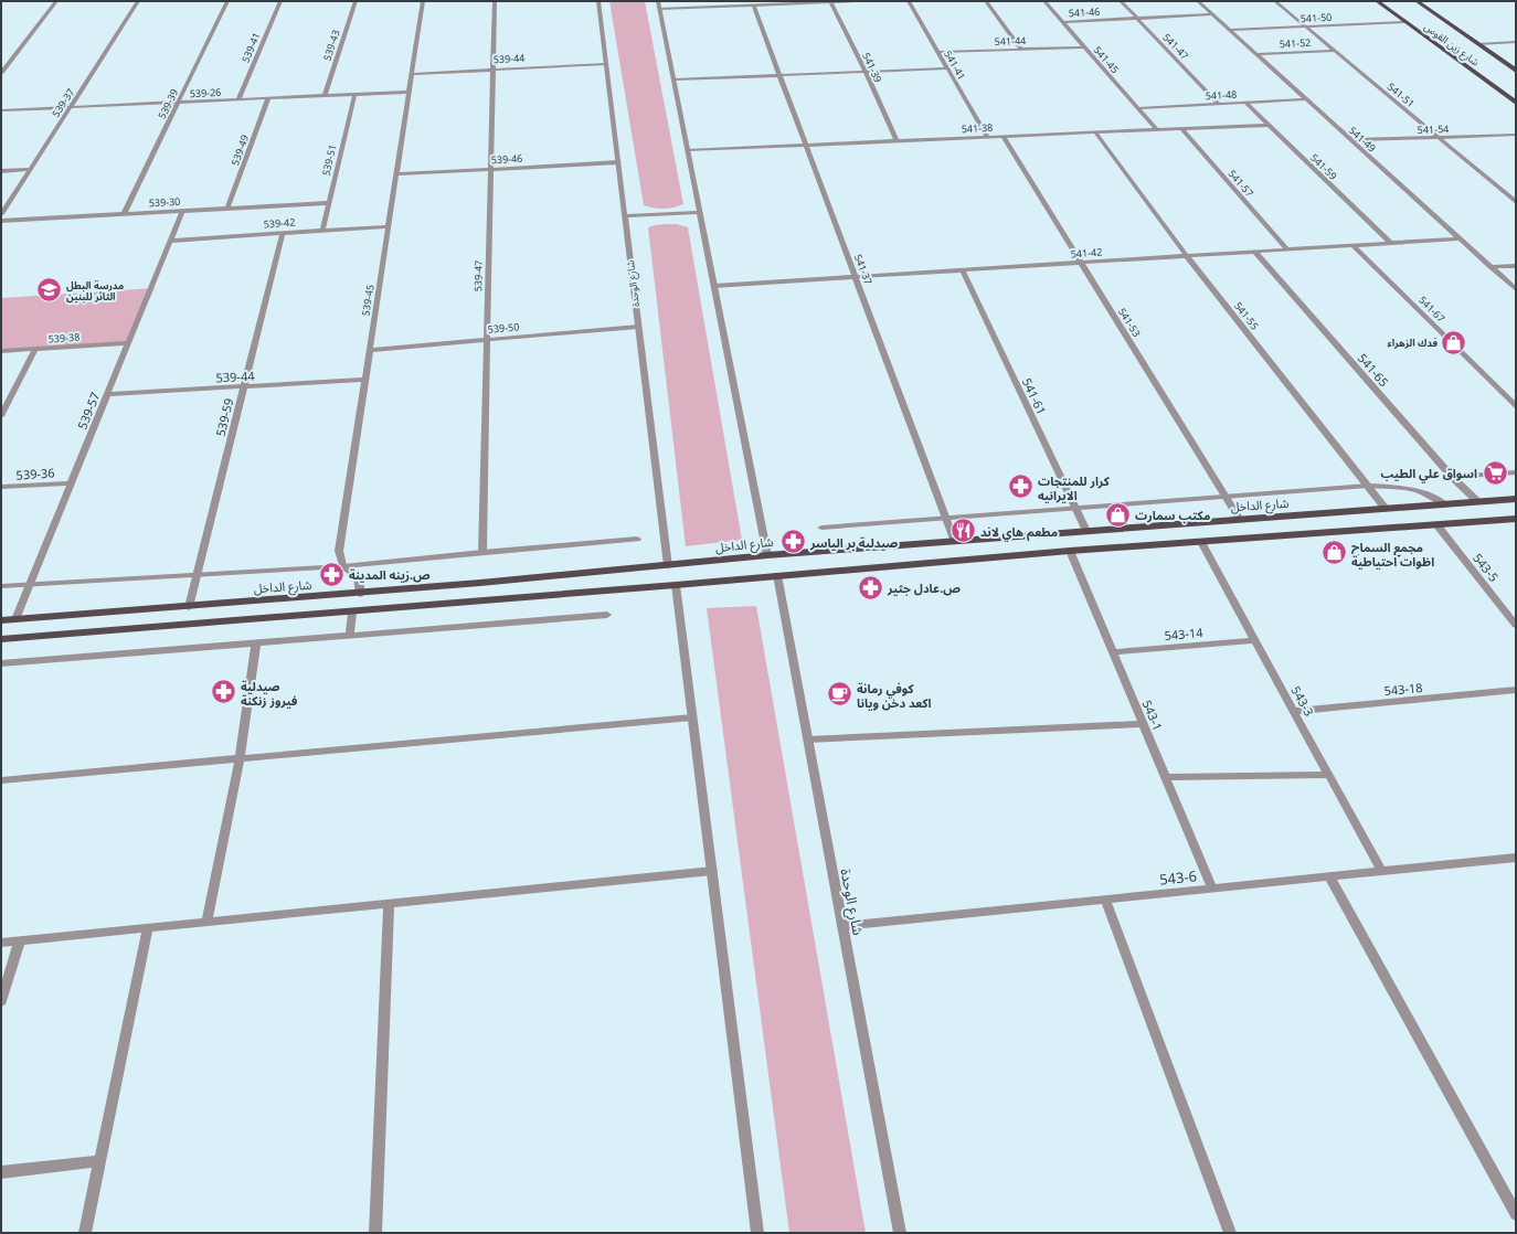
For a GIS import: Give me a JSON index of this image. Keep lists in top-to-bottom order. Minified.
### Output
{"streets":{"main road":["شارع زين القوس","شارع الداخل"],"street":["541-46","541-50","541-44","541-52","539-43","541-47","539-41","539-44","541-45","541-41","541-39","539-26","541-48","541-51","539-37","539-39","541-38","541-54","541-49","539-49","539-46","539-51","541-59","541-57","539-30","539-42","541-42","541-37","539-47","شارع الوحدة","539-45","541-67","541-55","541-53","539-50","539-38","541-65","541-61","539-57","539-59","539-36","543-5","543-14","543-18","543-3","543-1","543-6"]},"crossings":[["541-46","541-47"],["541-46","541-45"],["541-46","541-49"],["541-50","شارع زين القوس"],["541-50","541-51"],["541-50","541-49"],["541-44","541-45"],["541-44","541-41"],["541-52","541-51"],["541-52","541-49"],["539-43","539-26"],["541-47","541-48"],["539-41","539-26"],["539-44","539-47"],["539-44","شارع الوحدة"],["539-44","539-45"],["539-44","539-57"],["539-44","539-59"],["541-45","541-48"],["541-45","541-38"],["541-41","541-38"],["541-39","541-38"],["539-26","539-37"],["539-26","539-39"],["539-26","539-49"],["539-26","539-51"],["539-26","539-45"],["541-48","541-49"],["541-48","541-59"],["541-51","541-54"],["539-39","539-30"],["541-38","541-59"],["541-38","541-57"],["541-38","541-37"],["541-38","541-55"],["541-38","541-53"],["541-54","541-49"],["541-49","541-42"],["539-49","539-30"],["539-46","539-47"],["539-46","شارع الوحدة"],["539-46","539-45"],["539-51","539-30"],["539-51","539-42"],["541-59","541-42"],["541-57","541-42"],["539-30","539-57"],["539-42","539-45"],["539-42","539-57"],["539-42","539-59"],["541-42","541-37"],["541-42","541-67"],["541-42","541-55"],["541-42","541-53"],["541-42","541-65"],["541-42","541-61"],["541-37","شارع الداخل"],["539-47","539-50"],["شارع الوحدة","539-50"],["شارع الوحدة","شارع الداخل"],["شارع الوحدة","543-6"],["539-45","539-50"],["541-55","شارع الداخل"],["541-53","شارع الداخل"],["539-38","539-57"],["541-65","شارع الداخل"],["541-61","شارع الداخل"],["539-57","539-36"],["539-57","شارع الداخل"],["539-59","شارع الداخل"],["543-14","543-3"],["543-14","543-1"],["543-18","543-3"],["543-3","543-6"],["543-1","543-6"]],"places":{"school or university":["مدرسة البطل الثائر للبنين"],"shop":["فدك الزهراء","مكتب سمارت","مجمع السماح اظوات احتياطية"],"supermarket":["اسواق علي الطيب"],"pharmacy":["كرار للمنتجات الايرانيه","صيدلية بر الياسر","ص.زينه المدينة","ص.عادل جثير","صيدلية فيروز زنكنة"],"restaurant":["مطعم هاي لاند"],"cafe":["كوفي رمانة اكعد دخن ويانا"]}}
